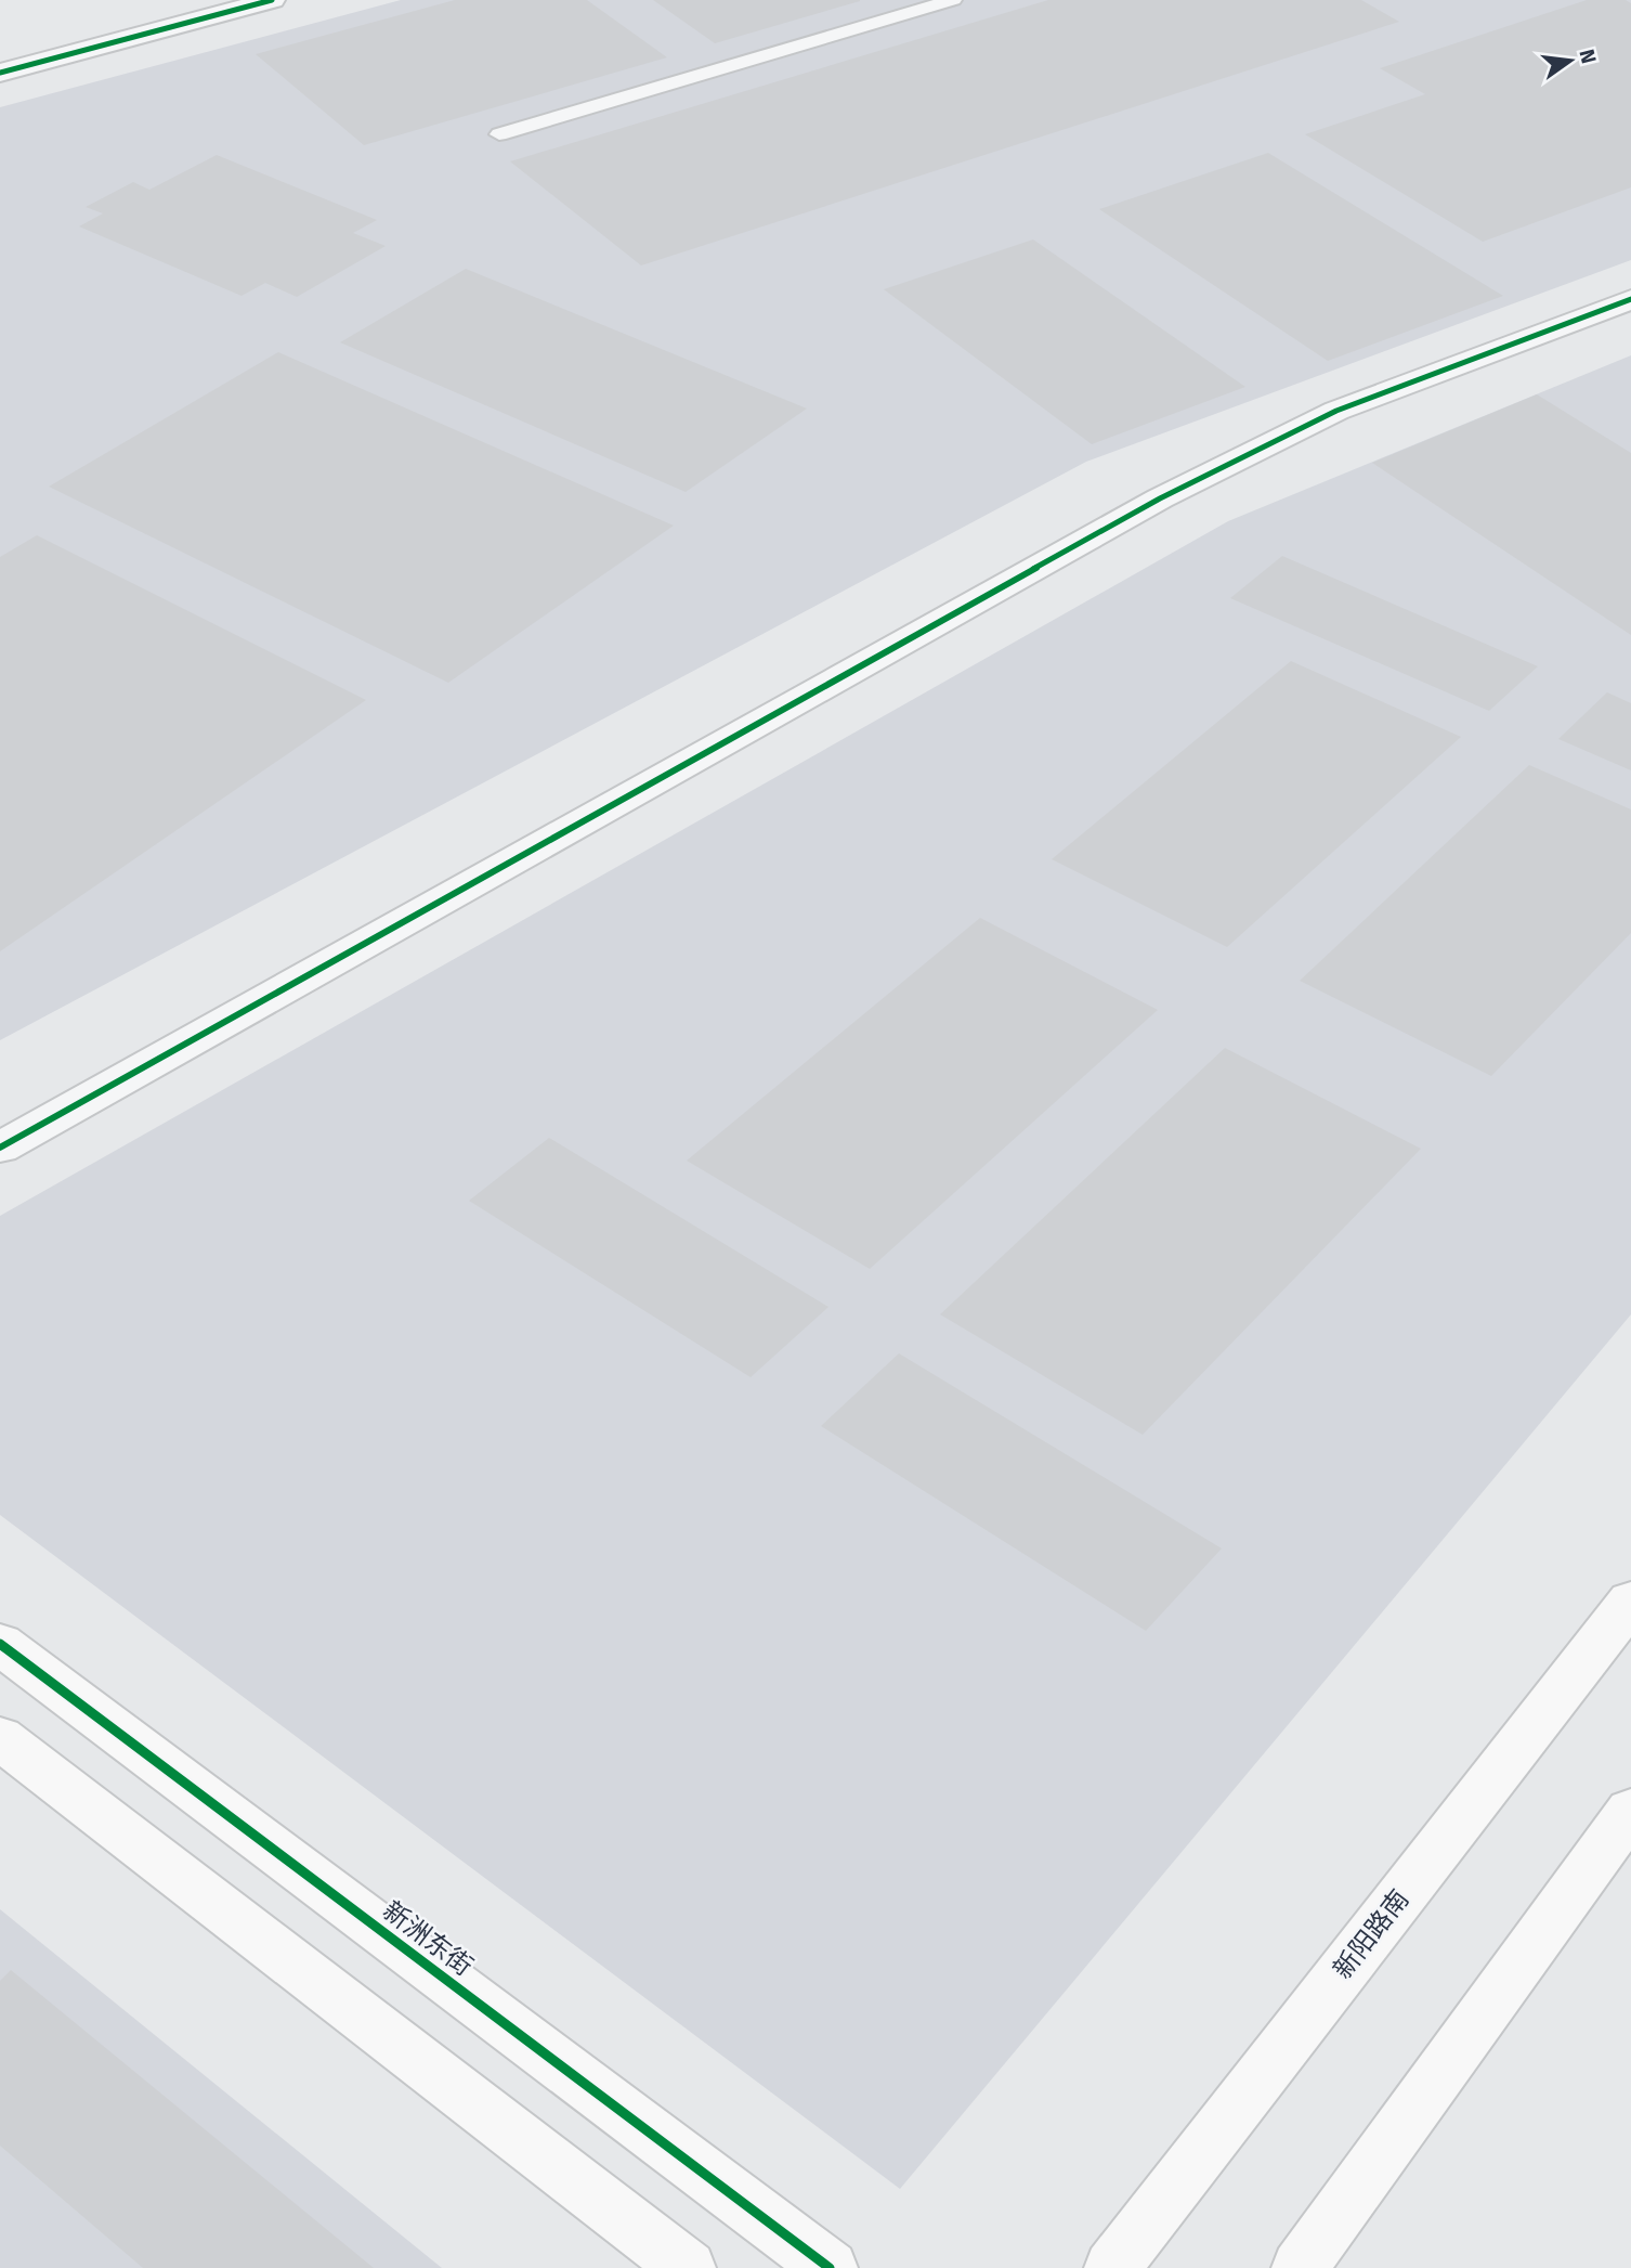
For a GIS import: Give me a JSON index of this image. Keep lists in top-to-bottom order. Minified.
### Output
{"streets":{"street":["新阳路南","新洲东街"]},"north":"right"}
